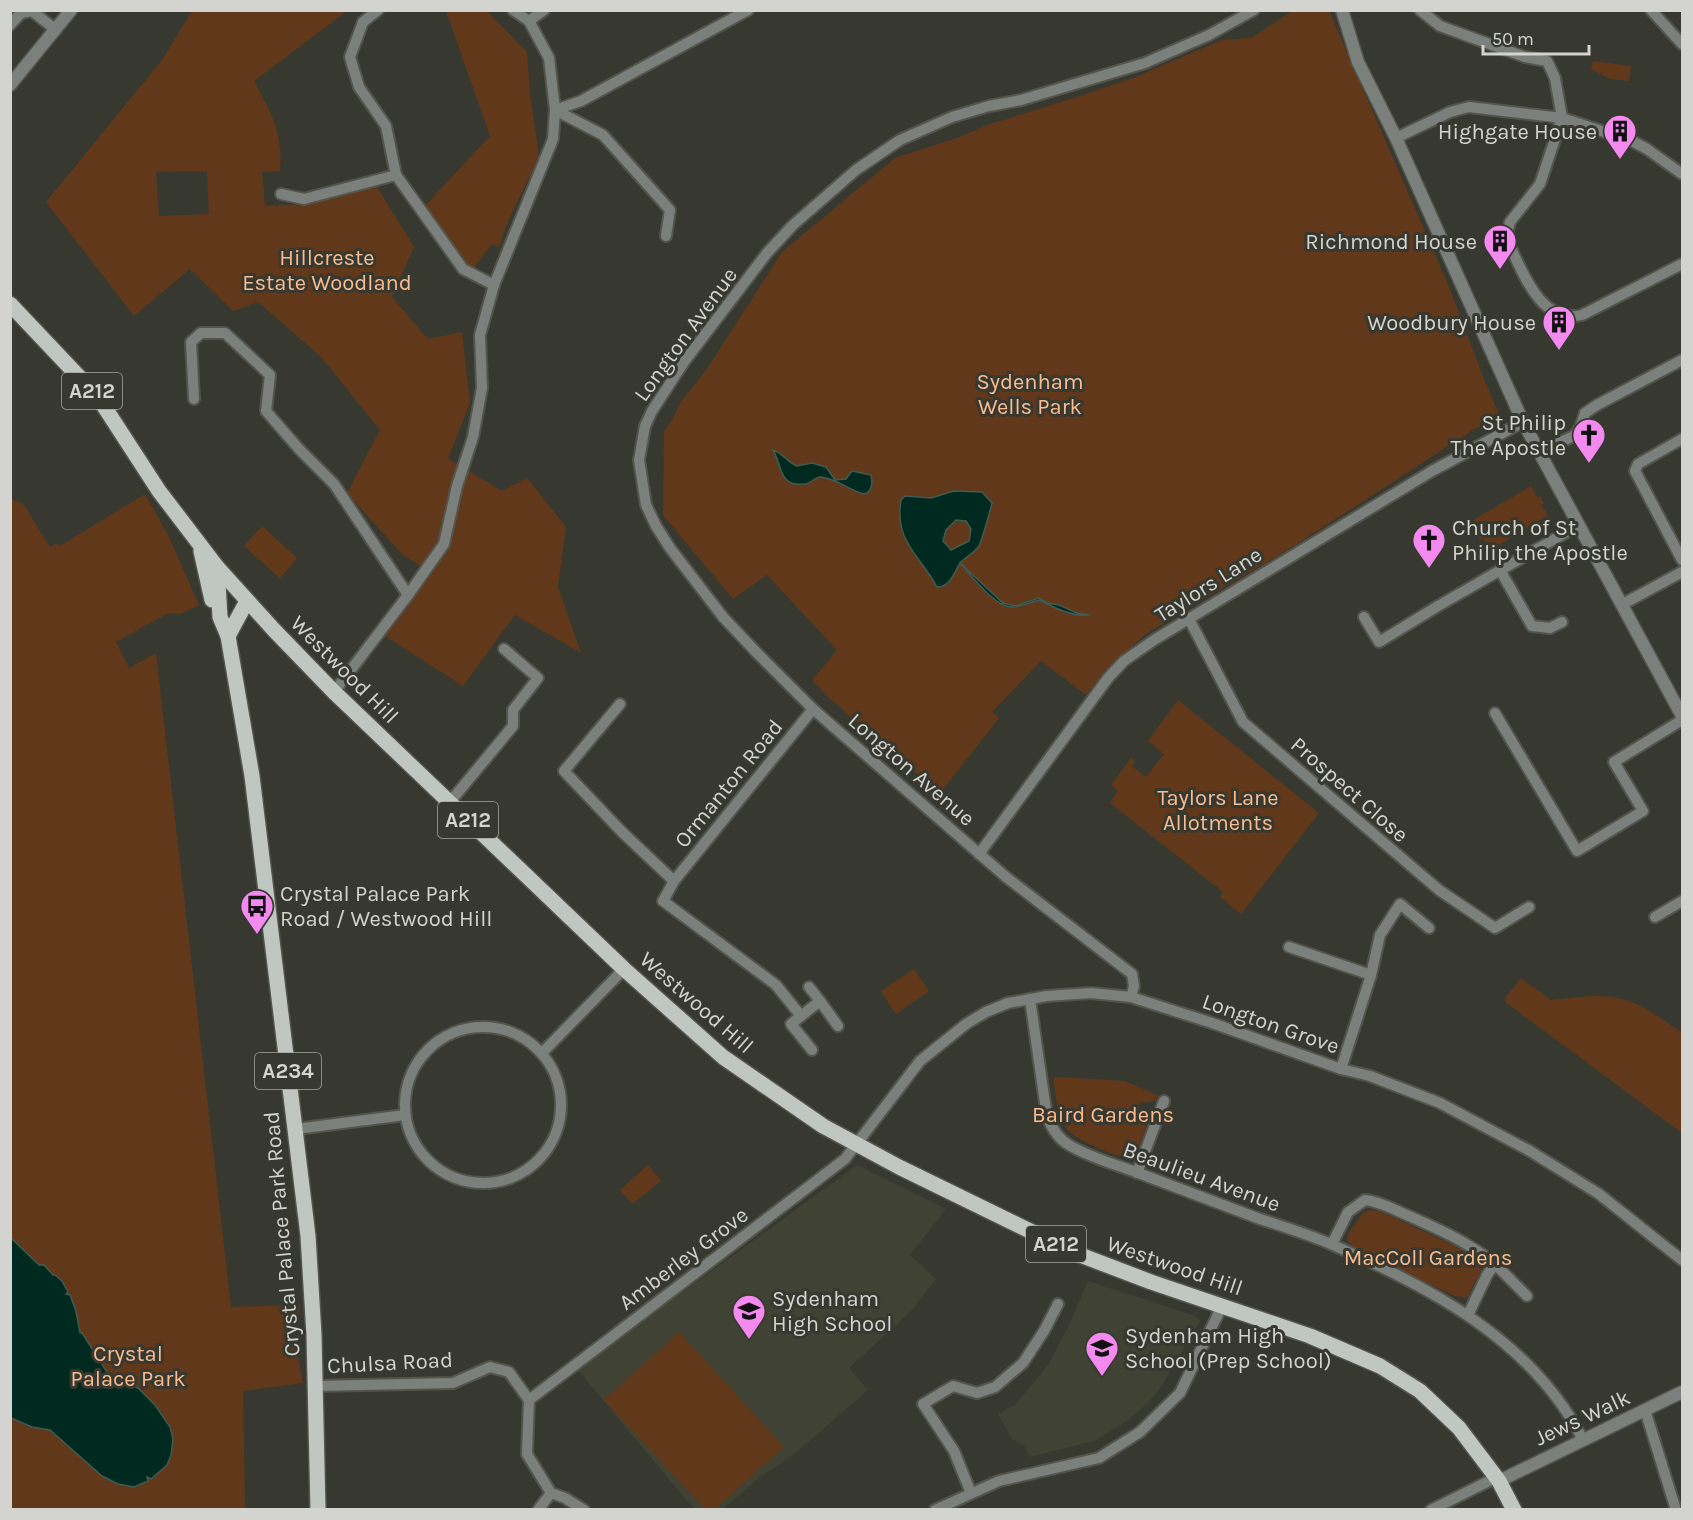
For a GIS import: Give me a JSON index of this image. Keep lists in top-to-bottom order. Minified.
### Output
{"streets":{"main road":["A212","Westwood Hill","A234","Crystal Palace Park Road"],"street":["Longton Avenue","Taylors Lane","Ormanton Road","Prospect Close","Longton Grove","Beaulieu Avenue","Amberley Grove","Chulsa Road","Jews Walk"]},"crossings":[["Longton Avenue","Taylors Lane"],["Longton Avenue","Ormanton Road"],["Longton Avenue","Longton Grove"],["Taylors Lane","Prospect Close"],["Westwood Hill","Longton Grove"],["Westwood Hill","A234"],["Westwood Hill","Crystal Palace Park Road"],["Westwood Hill","Amberley Grove"],["Westwood Hill","Jews Walk"],["Longton Grove","Beaulieu Avenue"],["Longton Grove","Amberley Grove"],["A234","Crystal Palace Park Road"],["Beaulieu Avenue","Jews Walk"],["Crystal Palace Park Road","Chulsa Road"],["Amberley Grove","Chulsa Road"]],"parks":["Hillcreste Estate Woodland","Sydenham Wells Park","Taylors Lane Allotments","Baird Gardens","MacColl Gardens","Crystal Palace Park"],"places":{"building":["Highgate House","Richmond House","Woodbury House"],"church":["St Philip The Apostle","Church of St Philip the Apostle"],"bus stop":["Crystal Palace Park Road / Westwood Hill"],"school or university":["Sydenham High School","Sydenham High School (Prep School)"]},"scale_bar":"50 m"}
